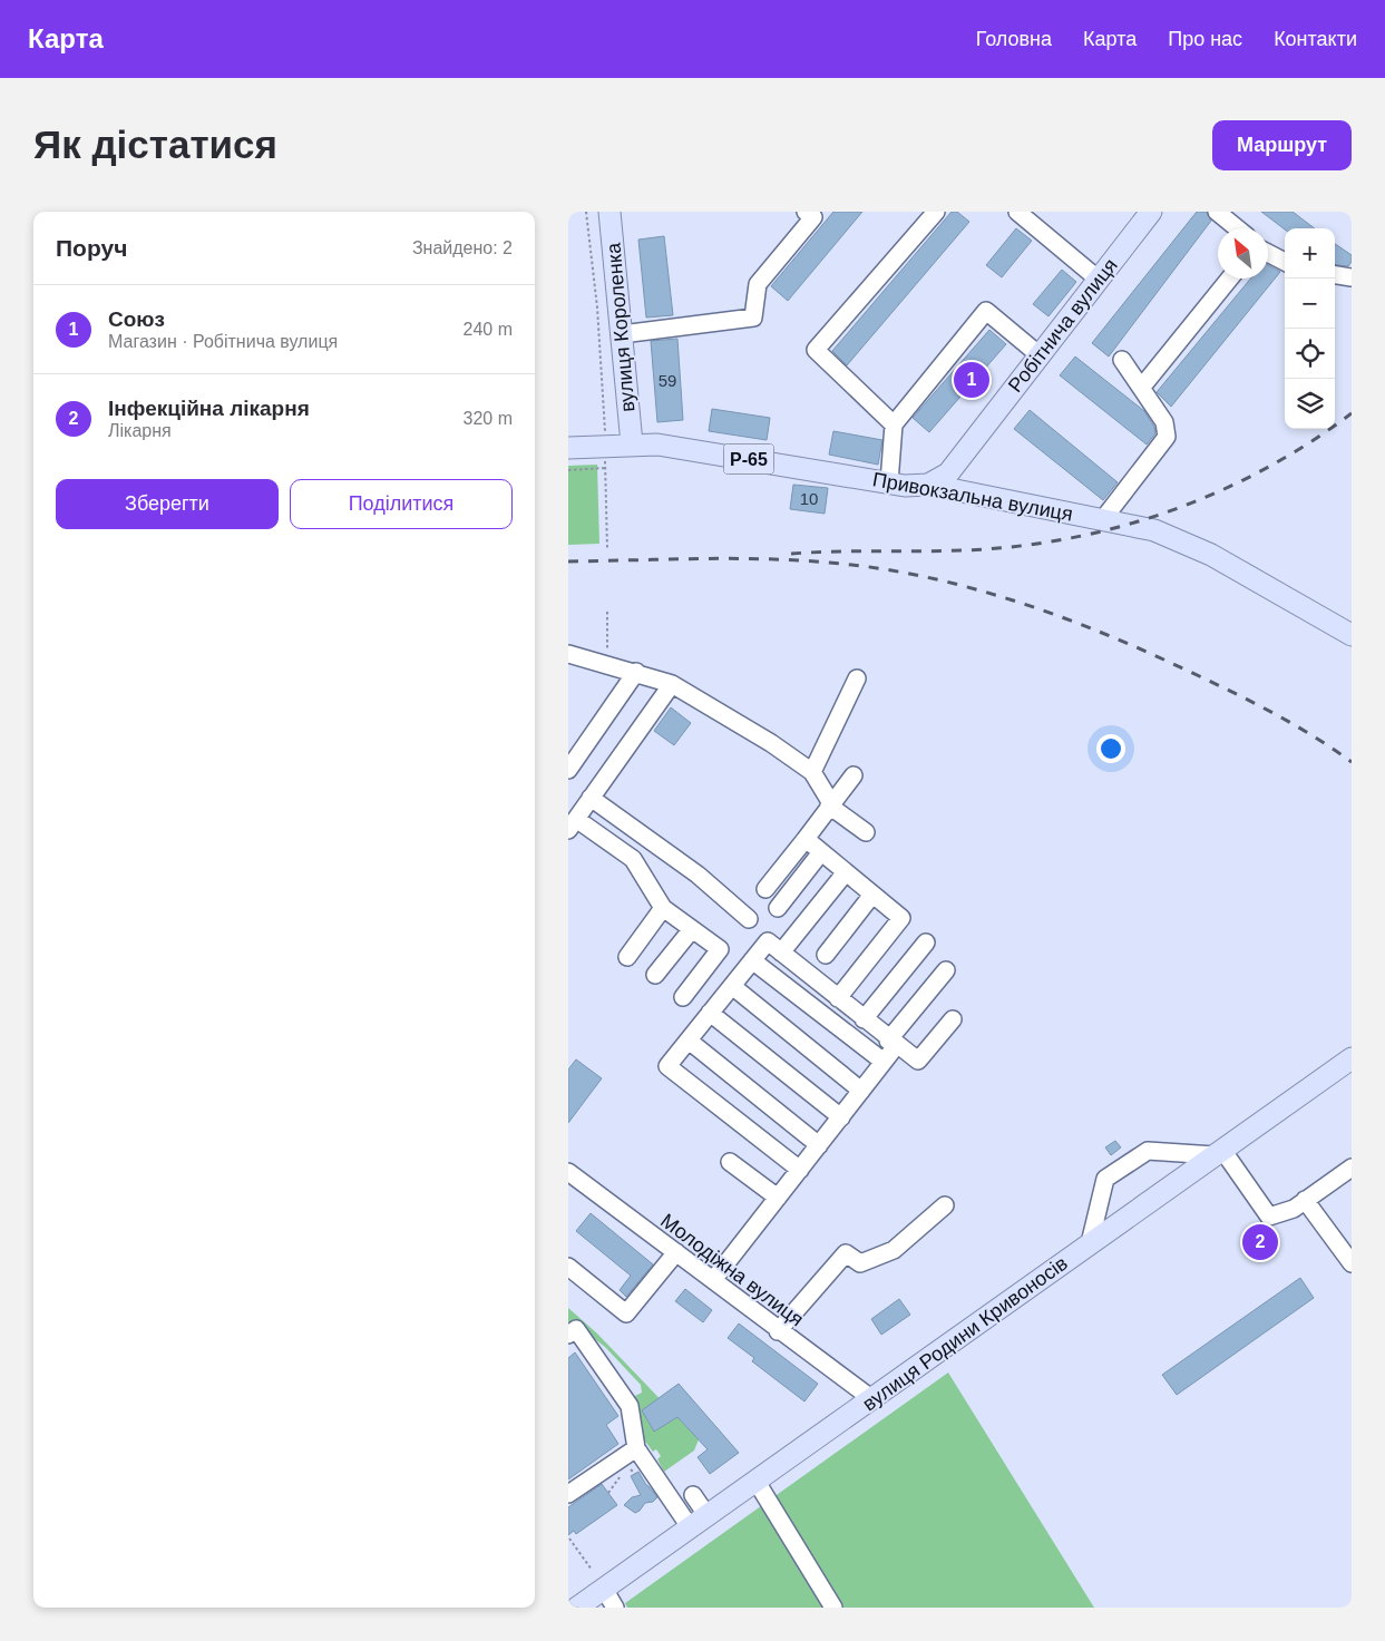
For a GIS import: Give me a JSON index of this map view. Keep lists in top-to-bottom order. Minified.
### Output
{"streets":{"main road":["Робітнича вулиця","вулиця Короленка","Р-65","Привокзальна вулиця","вулиця Родини Кривоносів"],"street":["Молодіжна вулиця"]},"crossings":[["Робітнича вулиця","Привокзальна вулиця"],["вулиця Короленка","Привокзальна вулиця"],["Молодіжна вулиця","вулиця Родини Кривоносів"]],"house_numbers":["59","10"],"north":"top left","page":{"header":"Карта","nav":["Головна","Карта","Про нас","Контакти"],"buttons":["Маршрут",["Зберегти","Поділитися"]],"title":"Як дістатися","heading":["Поруч","Знайдено: 2"],"map_buttons":["+","−"],"list":[{"mark":"1","name":"Союз","note":"Магазин · Робітнича вулиця","value":"240 m"},{"mark":"2","name":"Інфекційна лікарня","note":"Лікарня","value":"320 m"}],"pins":["1","2"]}}
